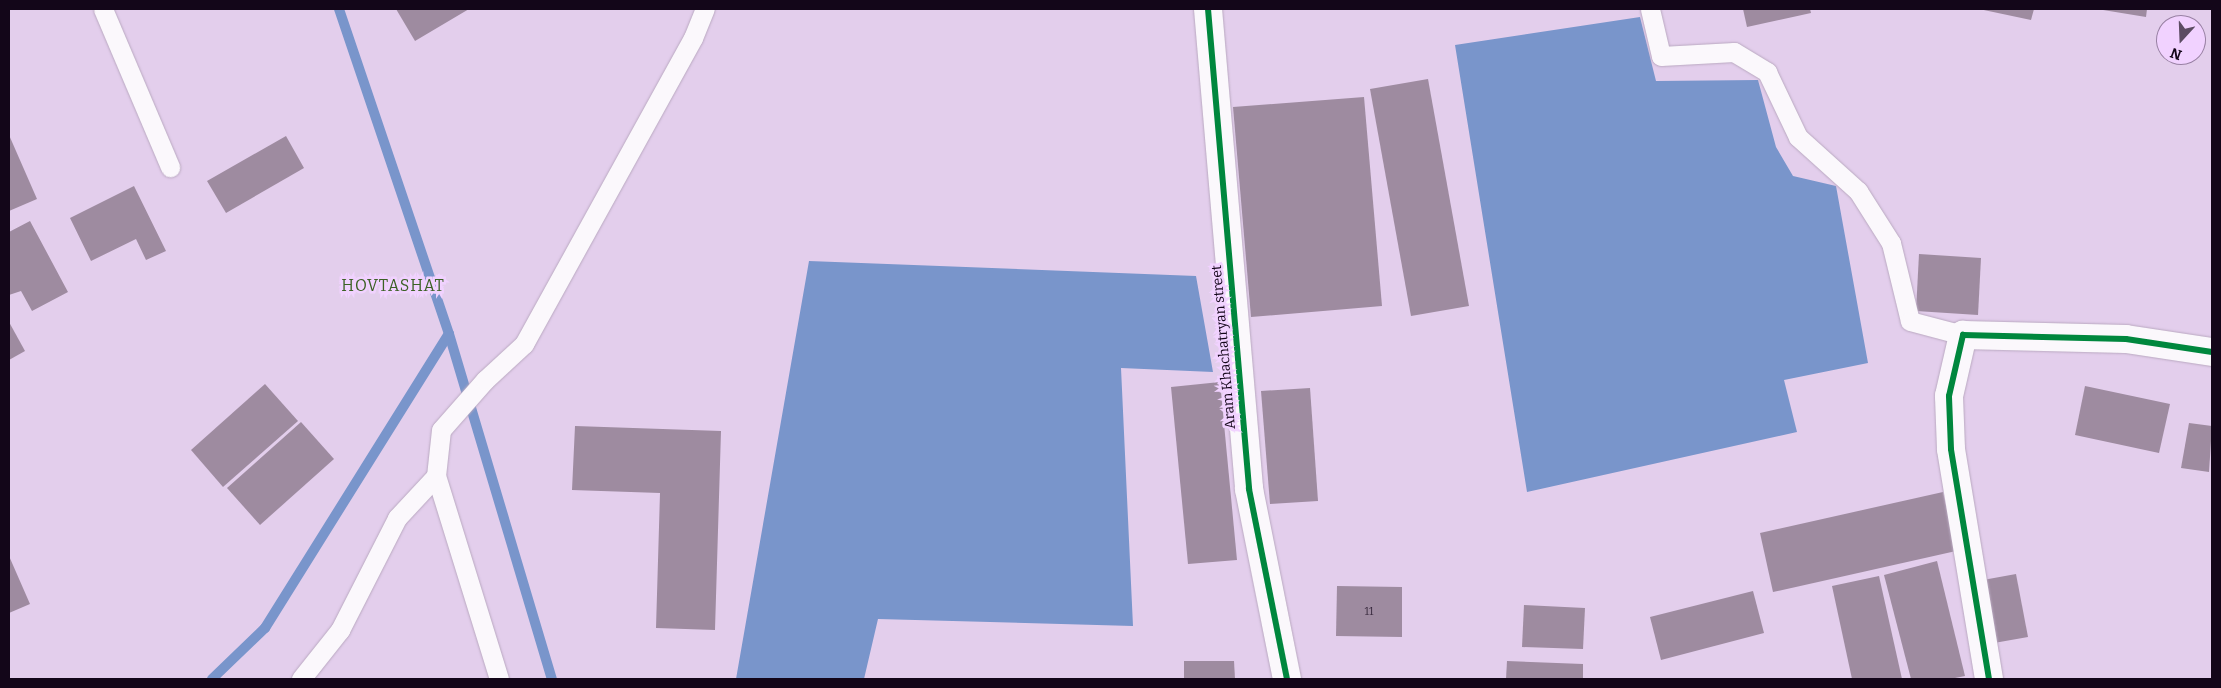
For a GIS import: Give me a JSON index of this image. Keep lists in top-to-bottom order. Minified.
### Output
{"streets":{"street":["Aram Khachatryan street"]},"districts":["HOVTASHAT"],"house_numbers":["11"],"north":"bottom"}
